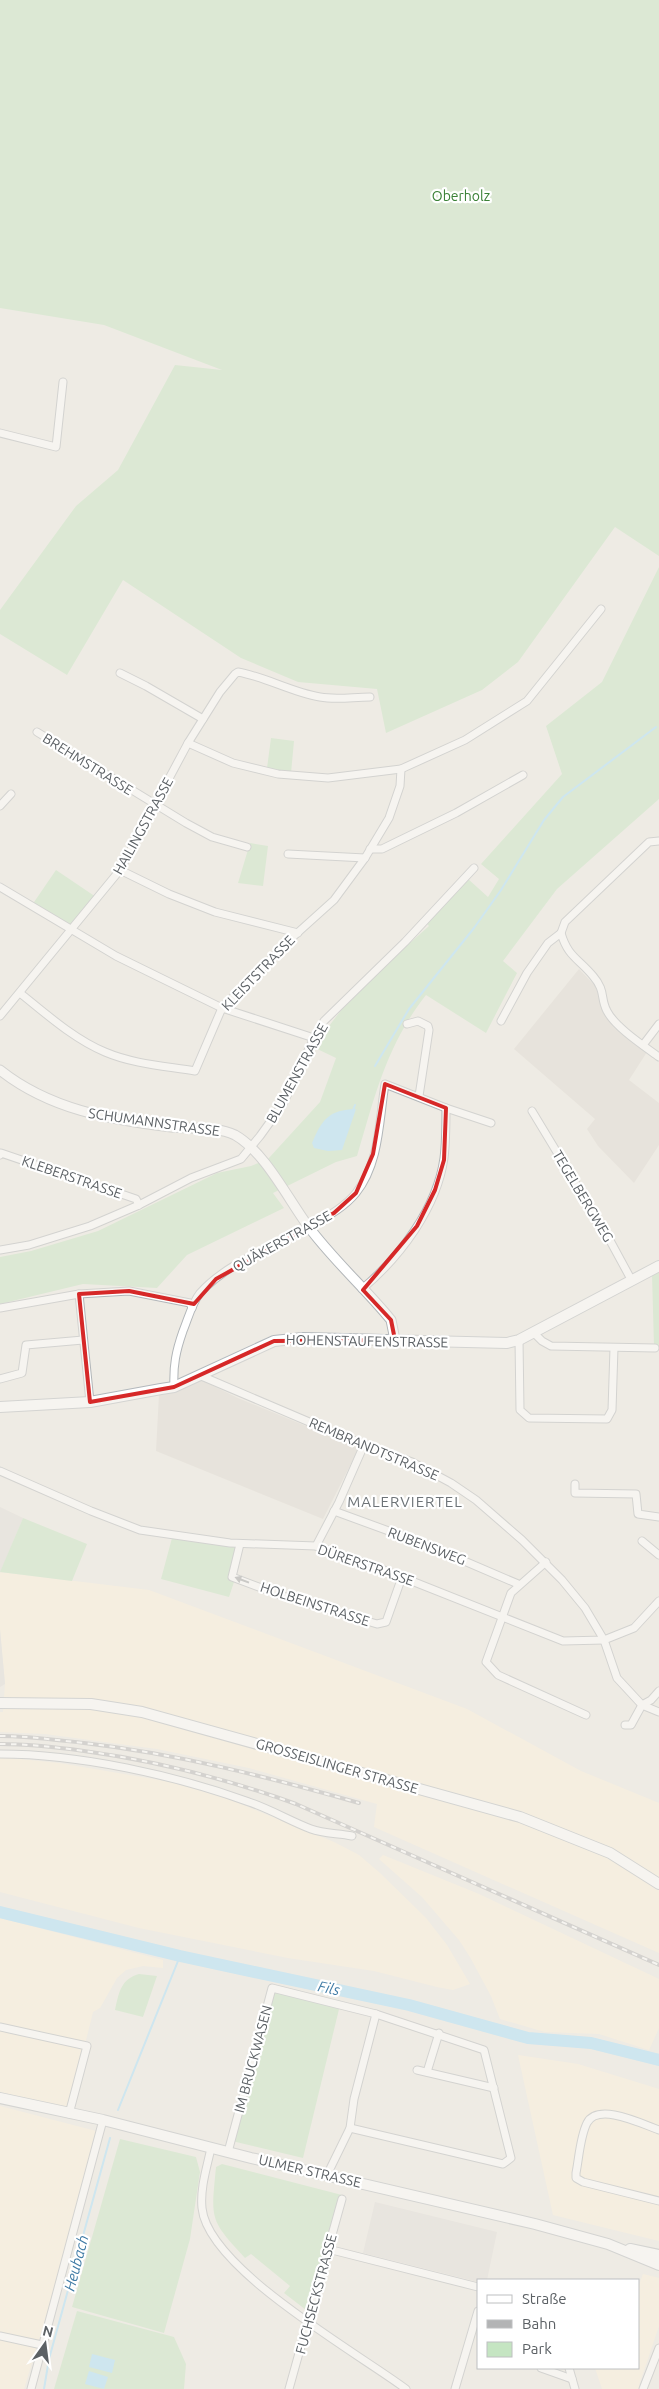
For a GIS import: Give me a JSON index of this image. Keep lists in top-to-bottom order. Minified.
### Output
{"streets":{"main road":["HOHENSTAUFENSTRASSE","GROSSEISLINGER STRASSE","ULMER STRASSE"],"street":["BREHMSTRASSE","HAILINGSTRASSE","KLEISTSTRASSE","BLUMENSTRASSE","SCHUMANNSTRASSE","KLEBERSTRASSE","TEGELBERGWEG","QUÄKERSTRASSE","REMBRANDTSTRASSE","RUBENSWEG","DÜRERSTRASSE","HOLBEINSTRASSE","IM BRUCKWASEN","FUCHSECKSTRASSE"]},"crossings":[["BREHMSTRASSE","HAILINGSTRASSE"],["HAILINGSTRASSE","KLEISTSTRASSE"],["BLUMENSTRASSE","SCHUMANNSTRASSE"],["BLUMENSTRASSE","KLEBERSTRASSE"],["SCHUMANNSTRASSE","QUÄKERSTRASSE"],["SCHUMANNSTRASSE","HOHENSTAUFENSTRASSE"],["TEGELBERGWEG","HOHENSTAUFENSTRASSE"],["QUÄKERSTRASSE","HOHENSTAUFENSTRASSE"],["HOHENSTAUFENSTRASSE","REMBRANDTSTRASSE"],["REMBRANDTSTRASSE","DÜRERSTRASSE"],["DÜRERSTRASSE","HOLBEINSTRASSE"],["IM BRUCKWASEN","ULMER STRASSE"]],"districts":["MALERVIERTEL"],"water":["Fils","Heubach"],"parks":["Oberholz"],"legend":["Straße","Bahn","Park"],"north":"top"}
